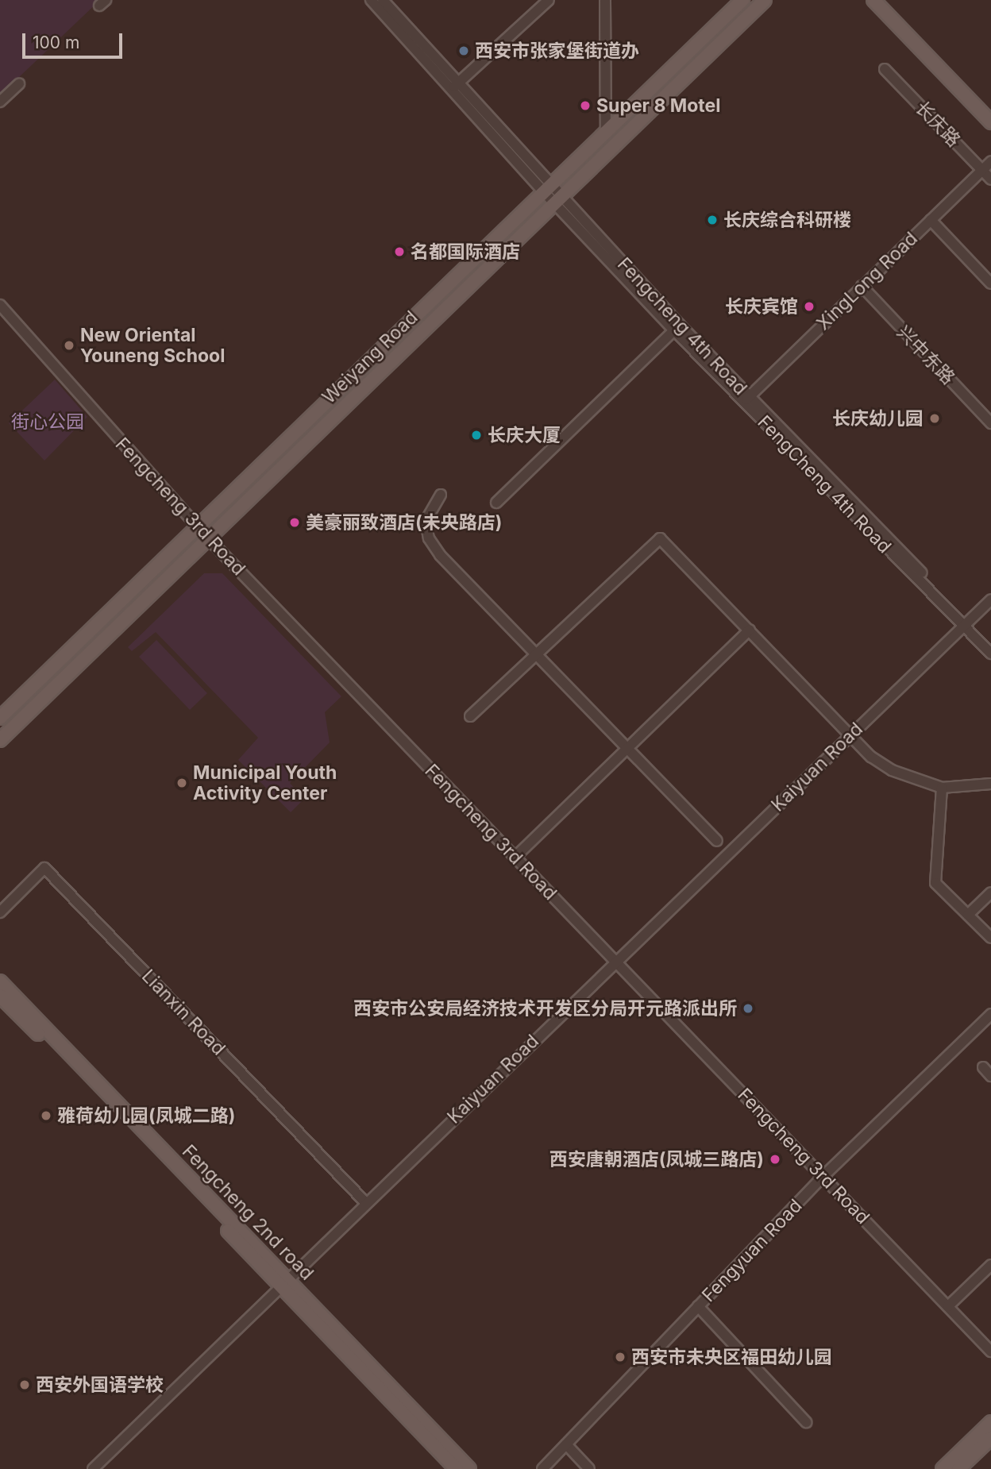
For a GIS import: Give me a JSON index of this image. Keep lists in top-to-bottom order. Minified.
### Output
{"streets":{"main road":["Weiyang Road","Fengcheng 2nd road"],"street":["长庆路","XingLong Road","兴中东路","FengCheng 4th Road","Fengcheng 3rd Road","Kaiyuan Road","Lianxin Road","Fengyuan Road"]},"crossings":[["长庆路","XingLong Road"],["XingLong Road","兴中东路"],["XingLong Road","FengCheng 4th Road"],["Weiyang Road","FengCheng 4th Road"],["Weiyang Road","Fengcheng 3rd Road"],["FengCheng 4th Road","Kaiyuan Road"],["Fengcheng 3rd Road","Kaiyuan Road"],["Fengcheng 3rd Road","Fengyuan Road"],["Kaiyuan Road","Lianxin Road"],["Kaiyuan Road","Fengcheng 2nd road"]],"parks":["街心公园"],"places":["西安市张家堡街道办","Super 8 Motel","长庆综合科研楼","名都国际酒店","长庆宾馆","New Oriental Youneng School","长庆幼儿园","长庆大厦","美豪丽致酒店(未央路店)","Municipal Youth Activity Center","西安市公安局经济技术开发区分局开元路派出所","雅荷幼儿园(凤城二路)","西安唐朝酒店(凤城三路店)","西安市未央区福田幼儿园","西安外国语学校"],"scale_bar":"100 m"}
